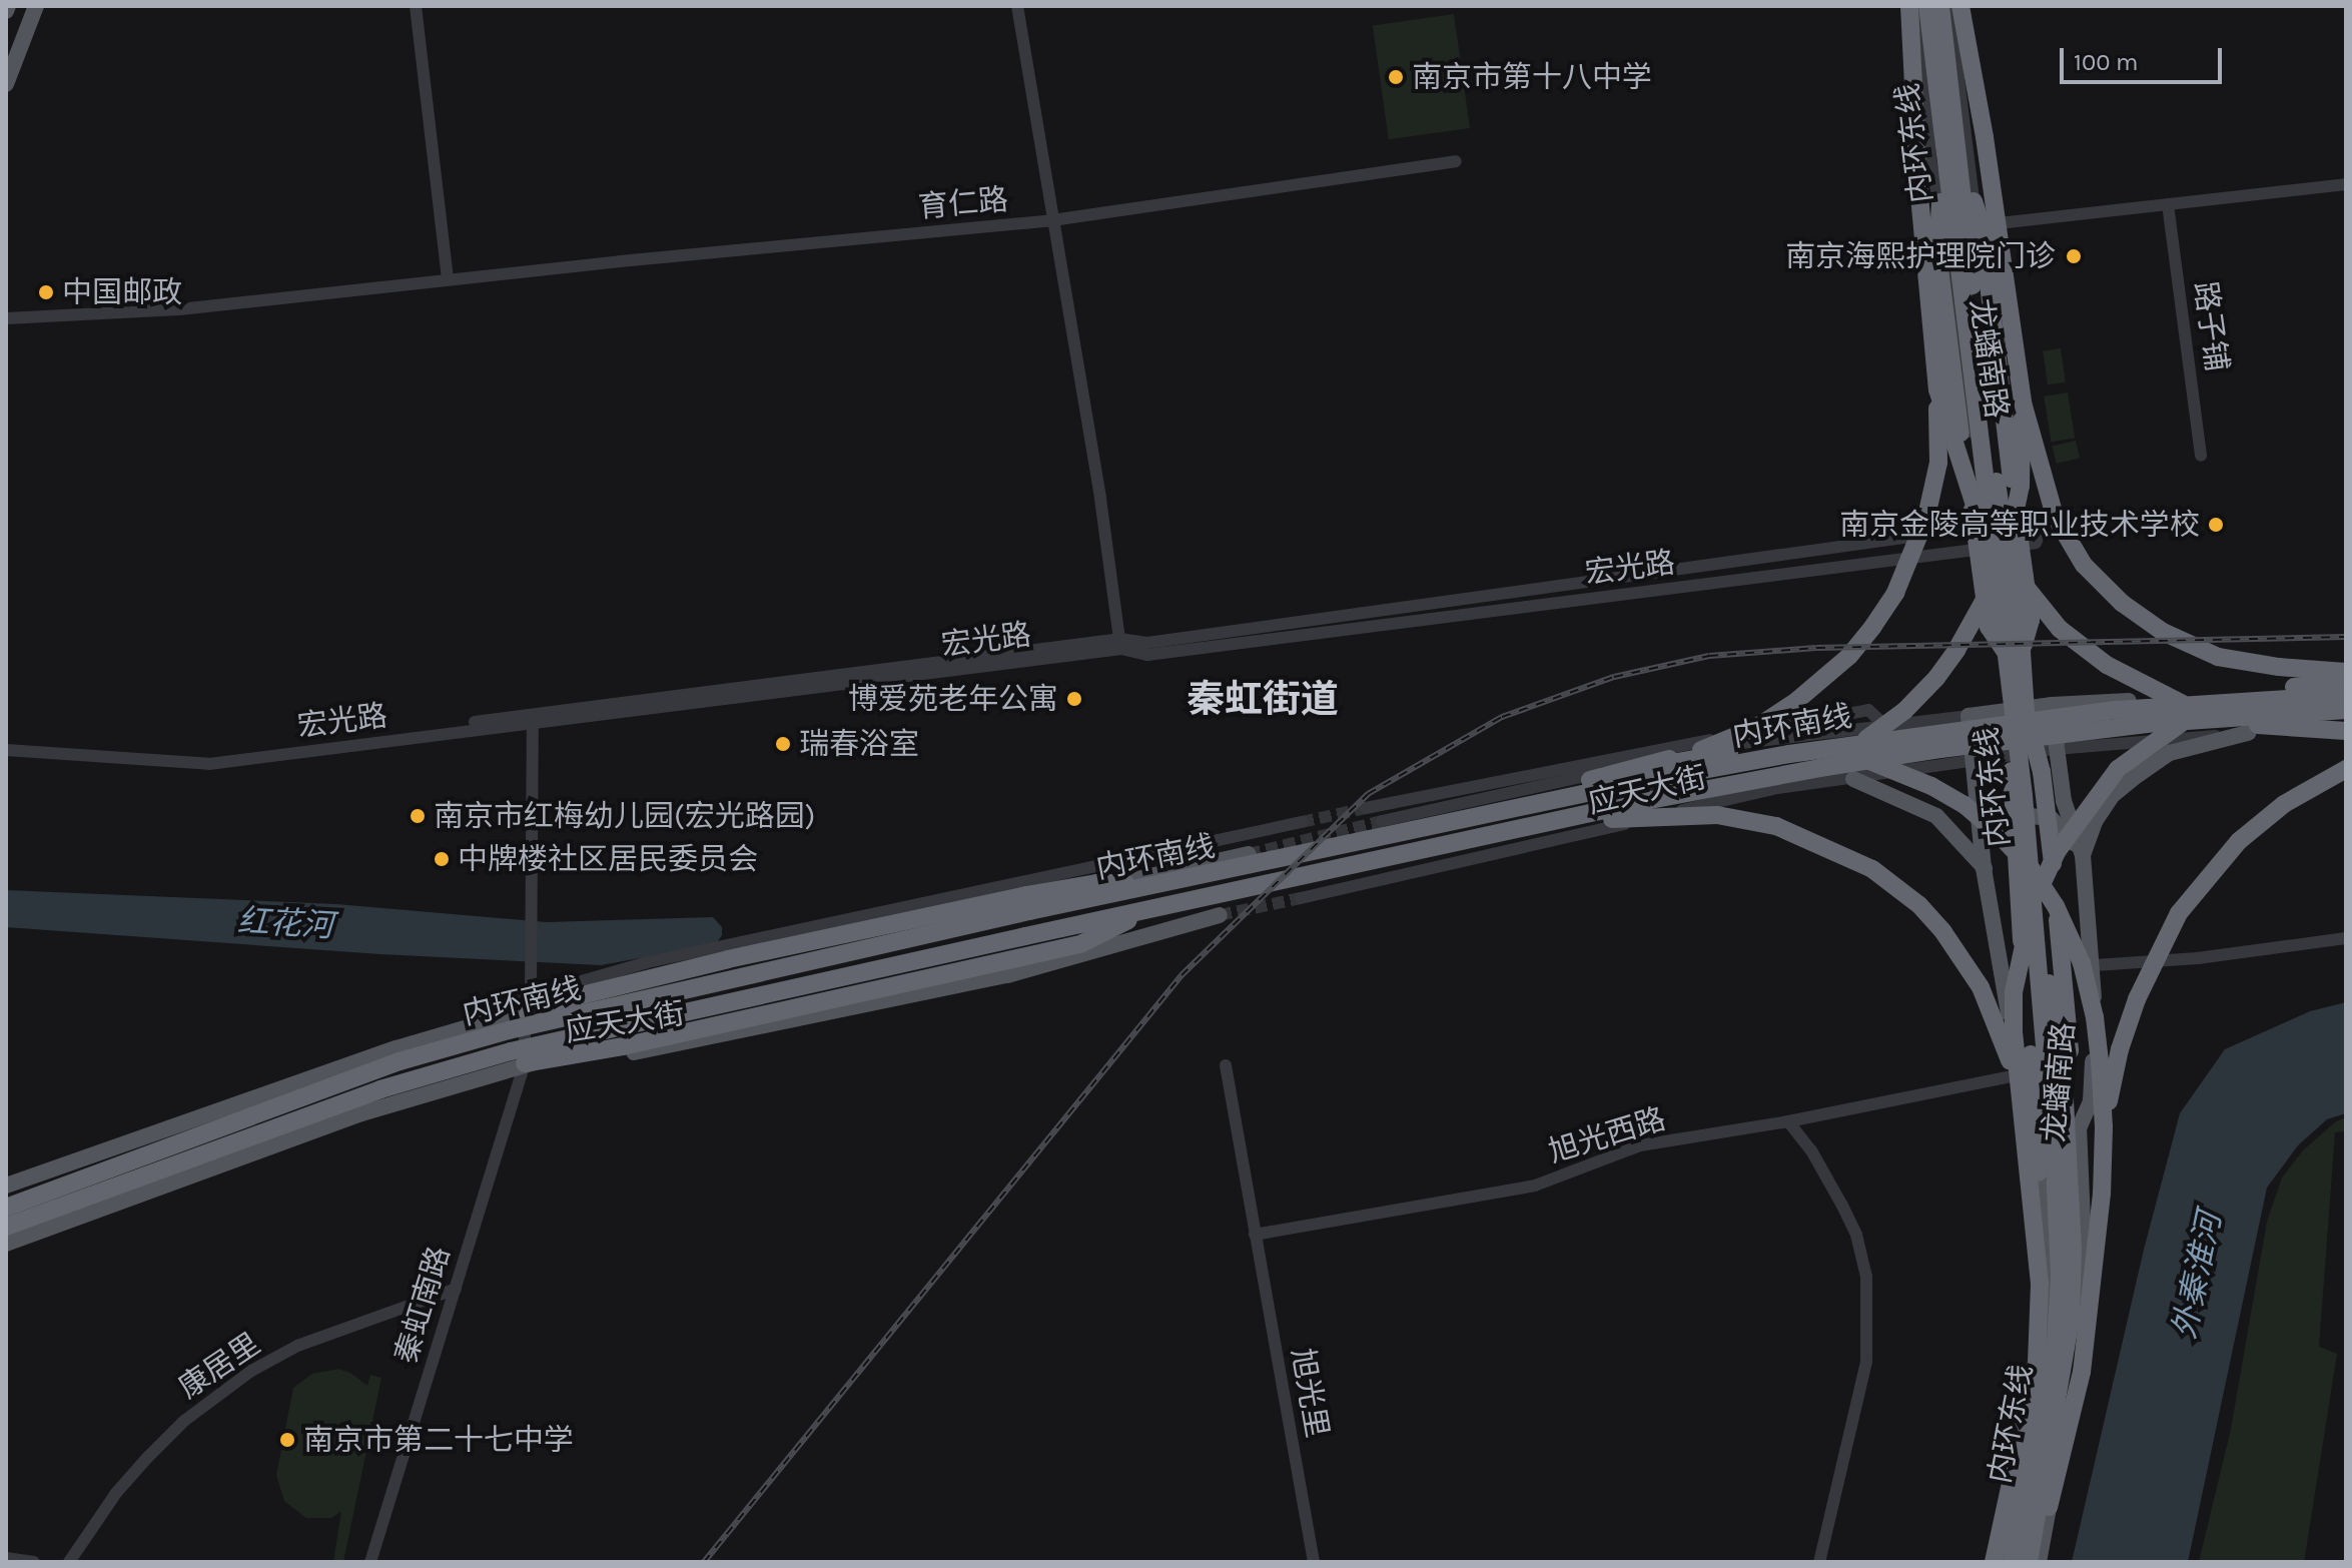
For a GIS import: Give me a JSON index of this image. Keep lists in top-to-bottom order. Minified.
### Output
{"streets":{"highway":["内环东线","内环南线"],"main road":["龙蟠南路","应天大街"],"street":["育仁路","路子铺","宏光路","旭光西路","秦虹南路","康居里","旭光里"]},"crossings":[["育仁路","宏光路"],["龙蟠南路","宏光路"],["龙蟠南路","应天大街"],["龙蟠南路","旭光西路"],["内环南线","应天大街"],["应天大街","秦虹南路"],["旭光西路","旭光里"],["秦虹南路","康居里"]],"districts":["秦虹街道"],"water":["红花河","外秦淮河"],"places":["南京市第十八中学","南京海熙护理院门诊","中国邮政","南京金陵高等职业技术学校","博爱苑老年公寓","瑞春浴室","南京市红梅幼儿园(宏光路园)","中牌楼社区居民委员会","南京市第二十七中学"],"scale_bar":"100 m"}
